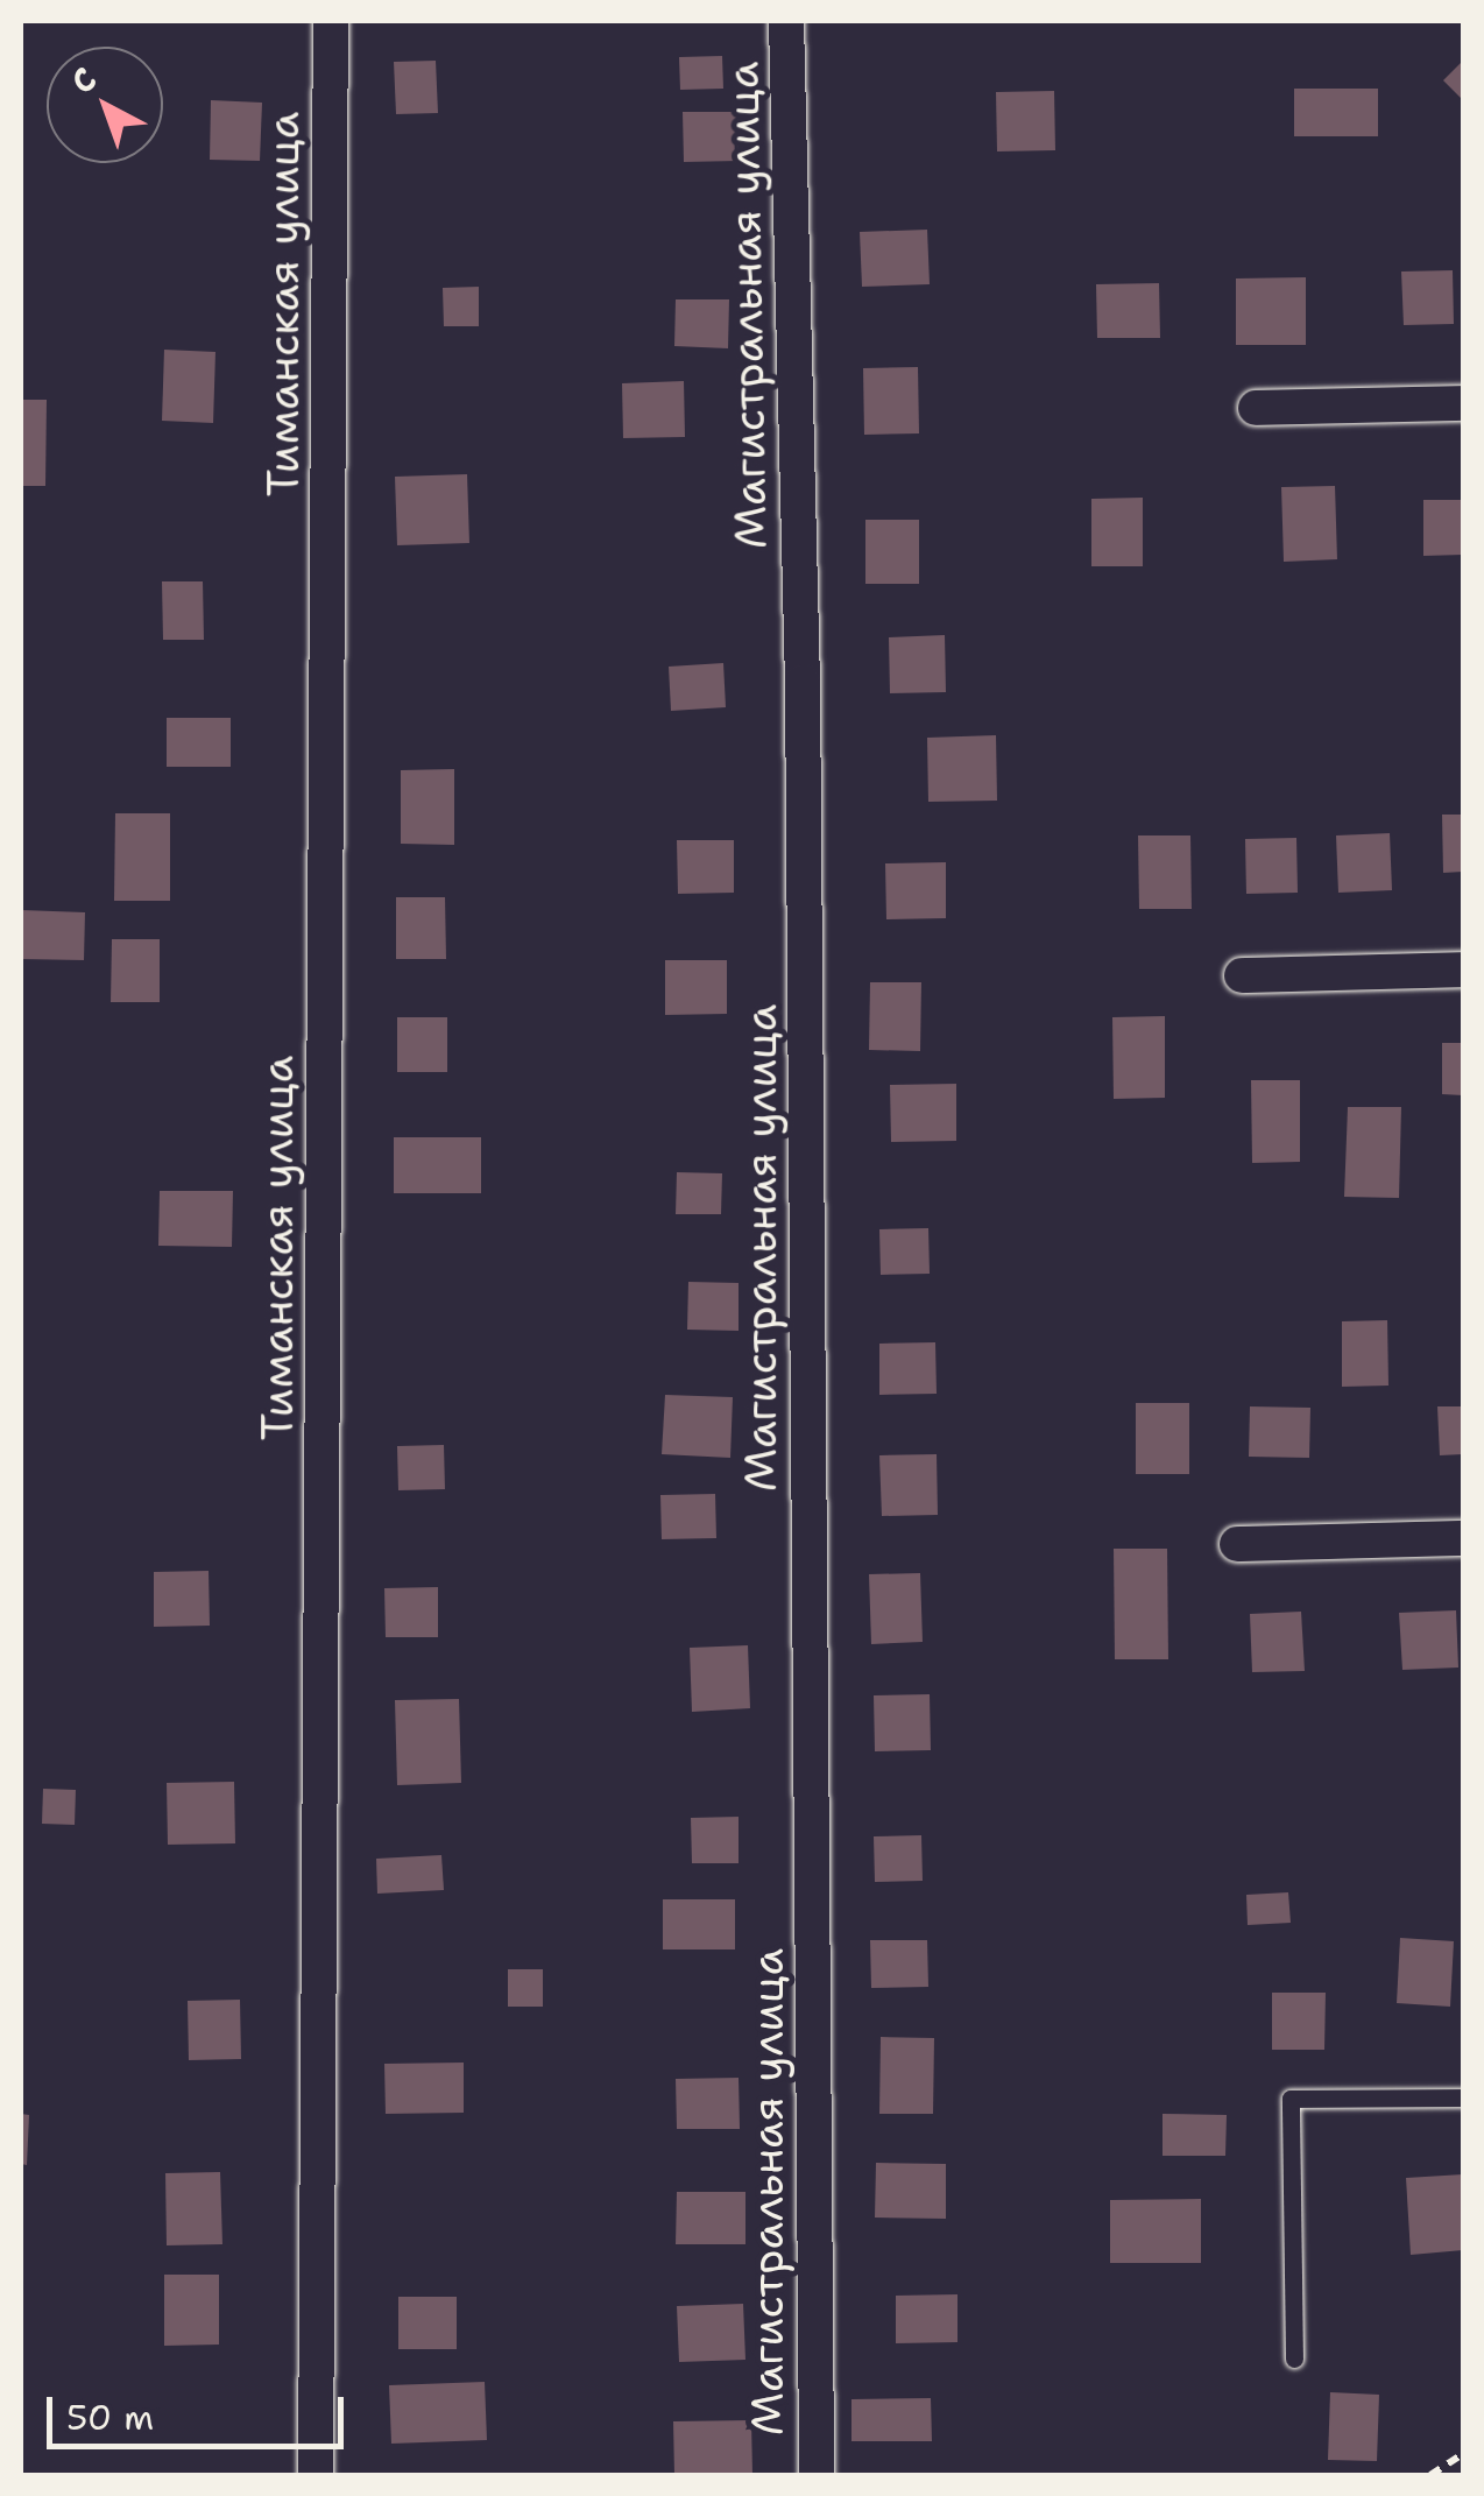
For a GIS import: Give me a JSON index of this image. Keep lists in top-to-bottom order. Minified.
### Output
{"streets":{"street":["Тиманская улица","Магистральная улица"]},"scale_bar":"50 m","north":"top left"}
